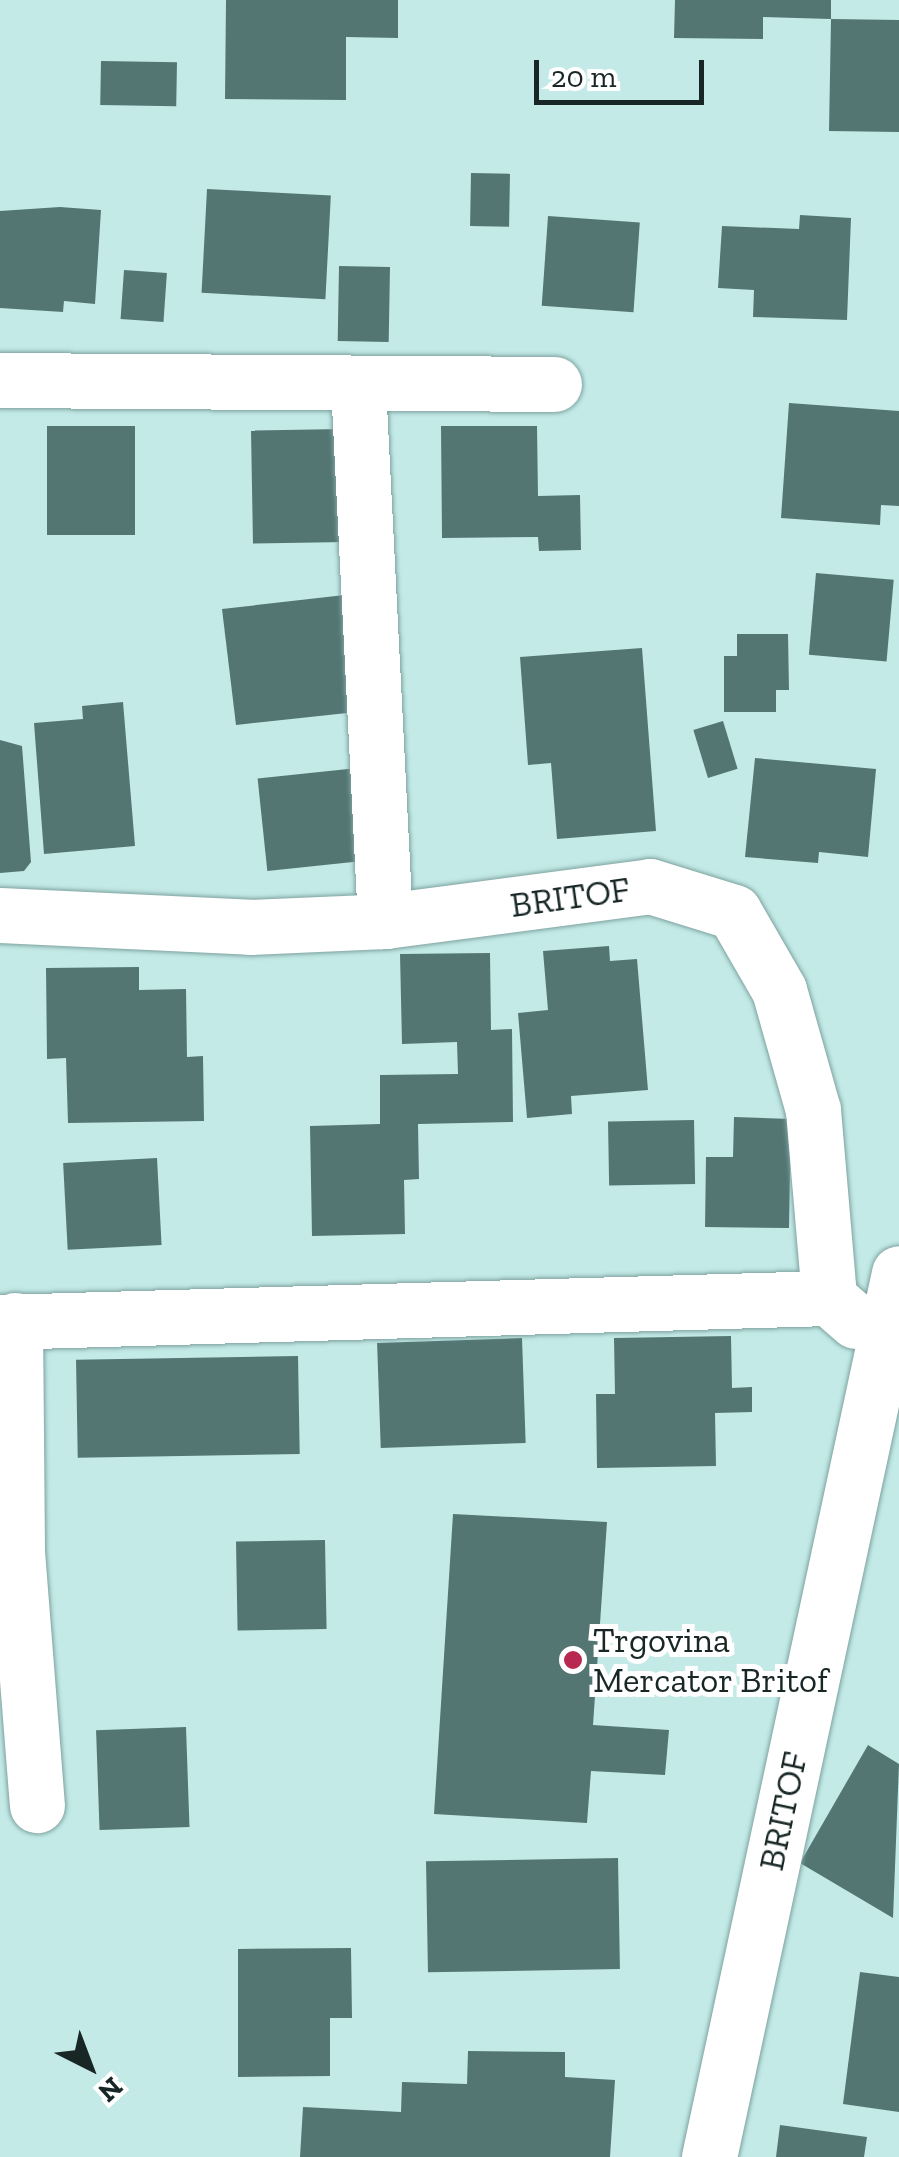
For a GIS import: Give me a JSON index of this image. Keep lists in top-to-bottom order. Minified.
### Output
{"streets":{"street":["BRITOF"]},"places":["Trgovina Mercator Britof"],"scale_bar":"20 m","north":"bottom right"}
